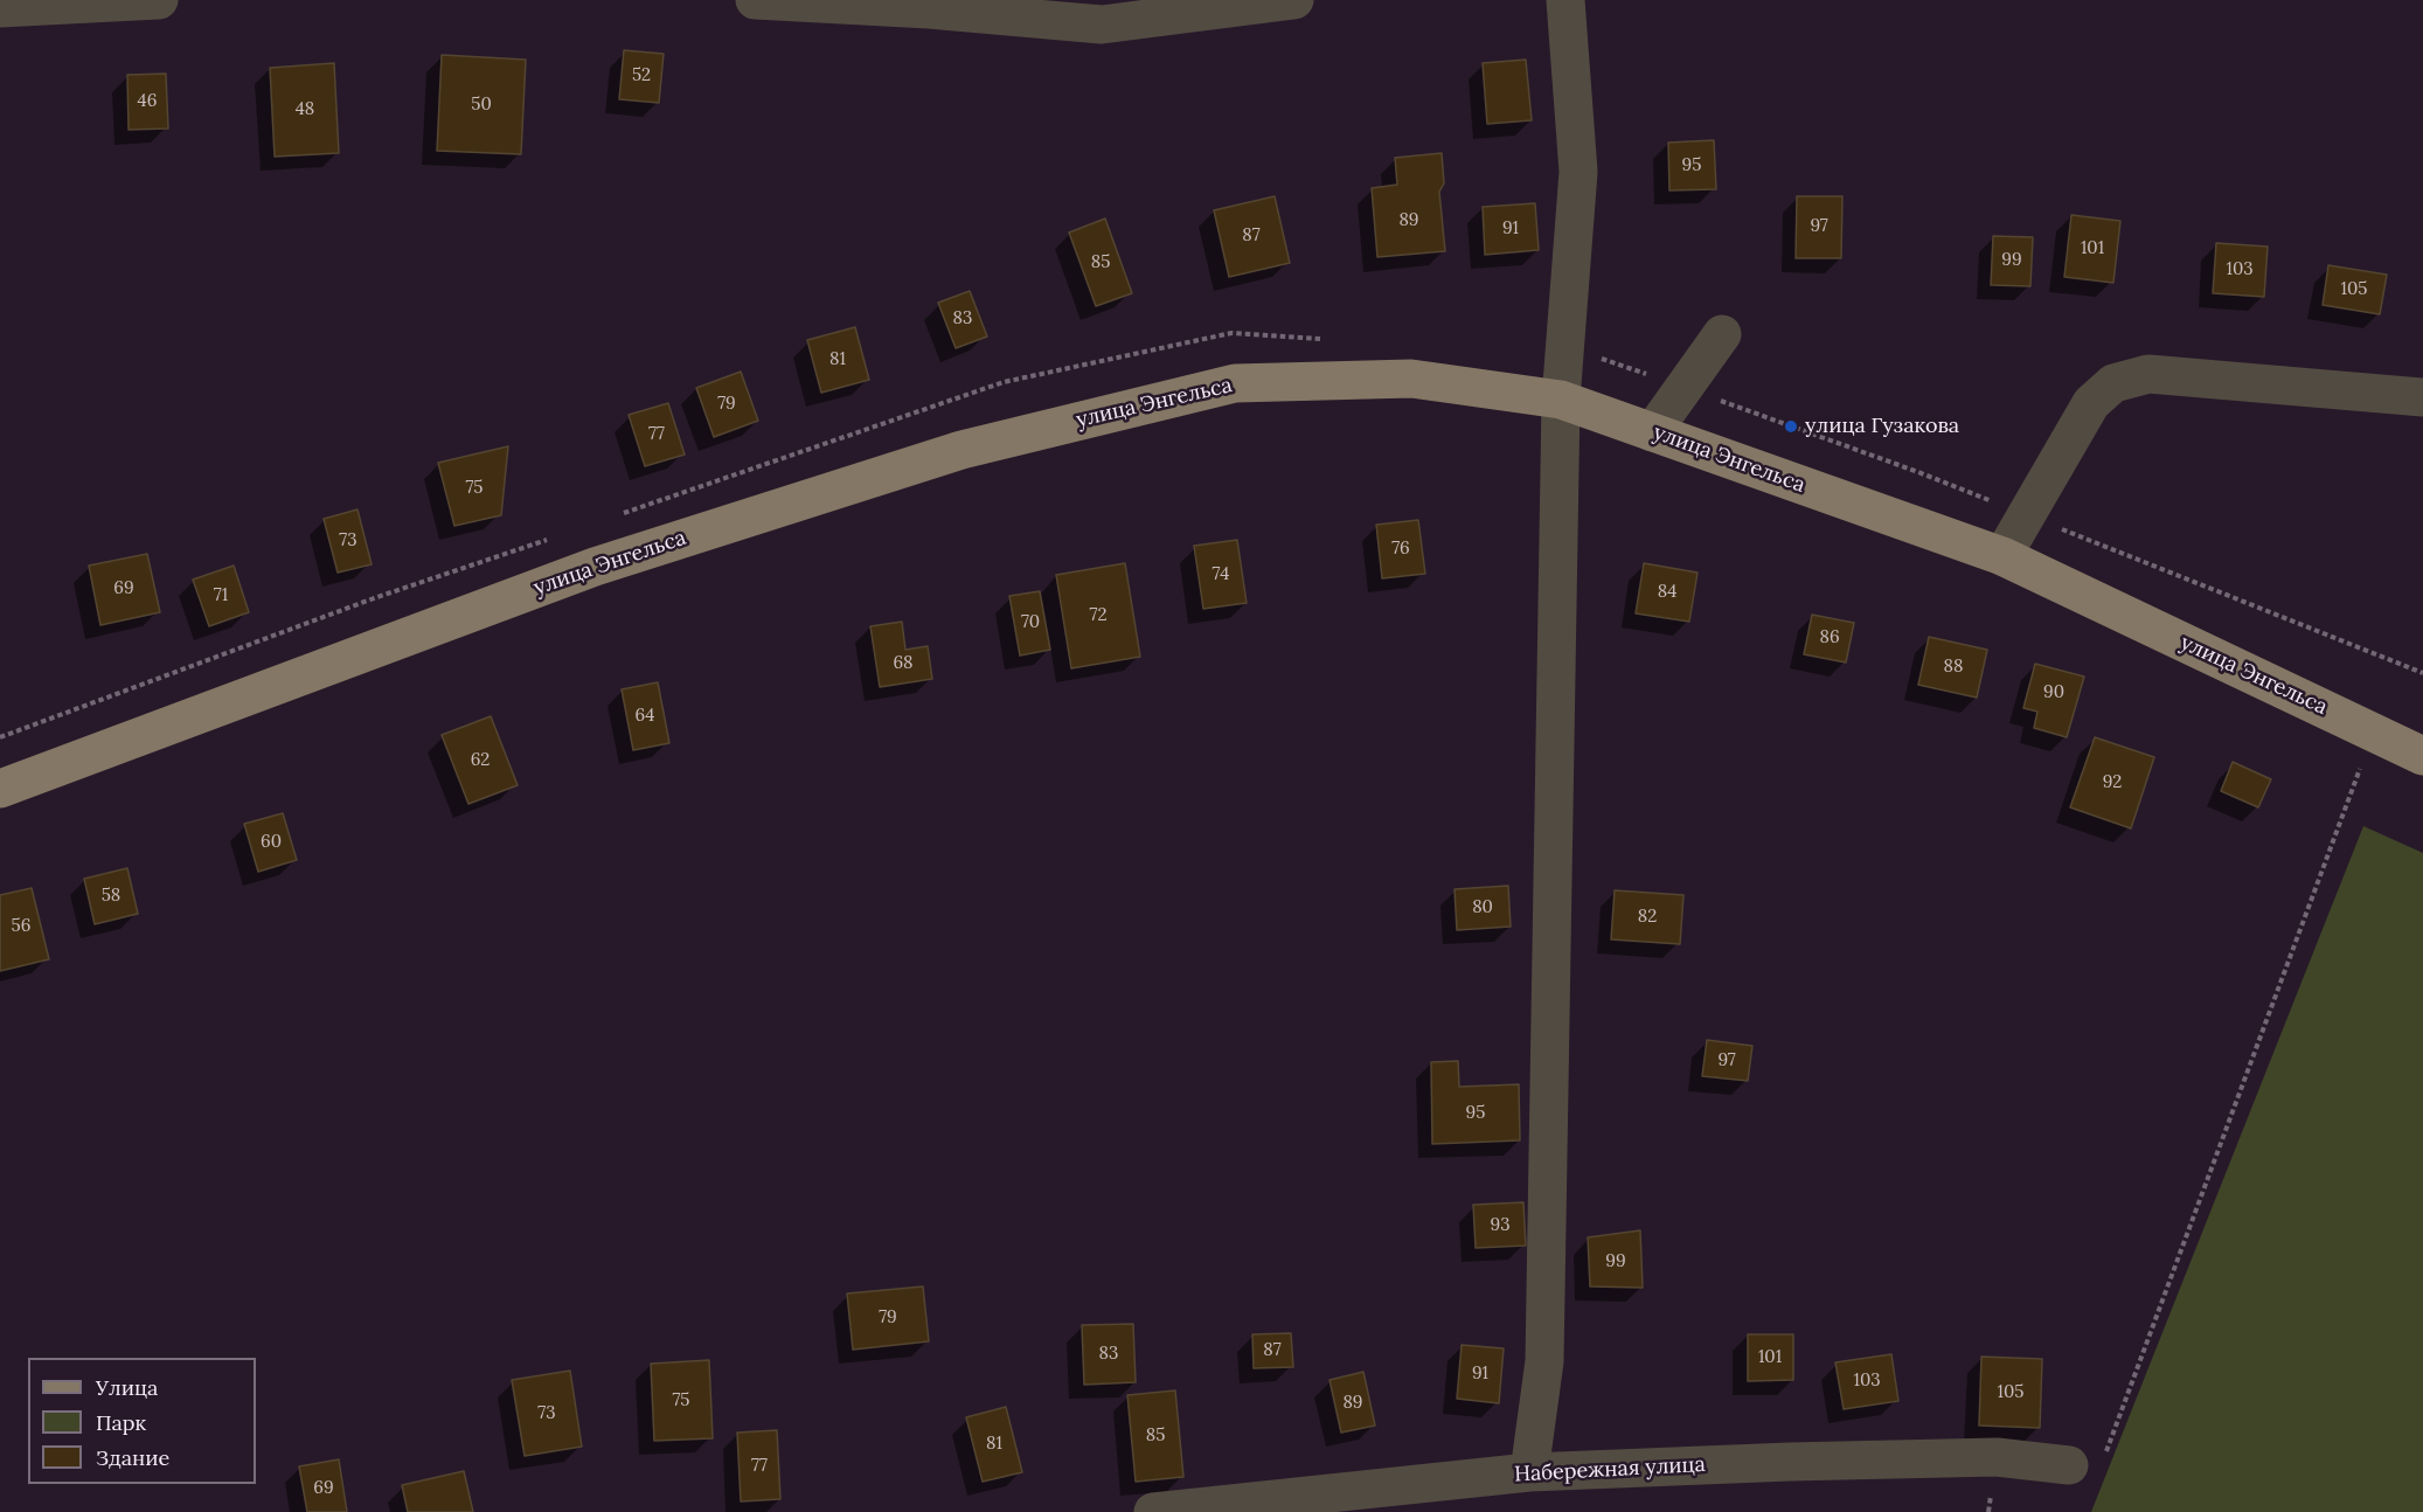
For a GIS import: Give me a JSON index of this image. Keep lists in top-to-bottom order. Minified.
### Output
{"streets":{"main road":["улица Энгельса"],"street":["Набережная улица"]},"places":["улица Гузакова"],"house_numbers":["52","46","50","48","95","89","97","91","87","101","99","85","103","105","83","81","79","77","75","73","76","74","69","84","71","72","70","86","68","88","90","64","62","92","60","58","80","82","56","97","95","93","99","79","87","83","101","91","103","105","75","89","73","85","81","77","69"],"legend":["Улица","Парк","Здание"]}
